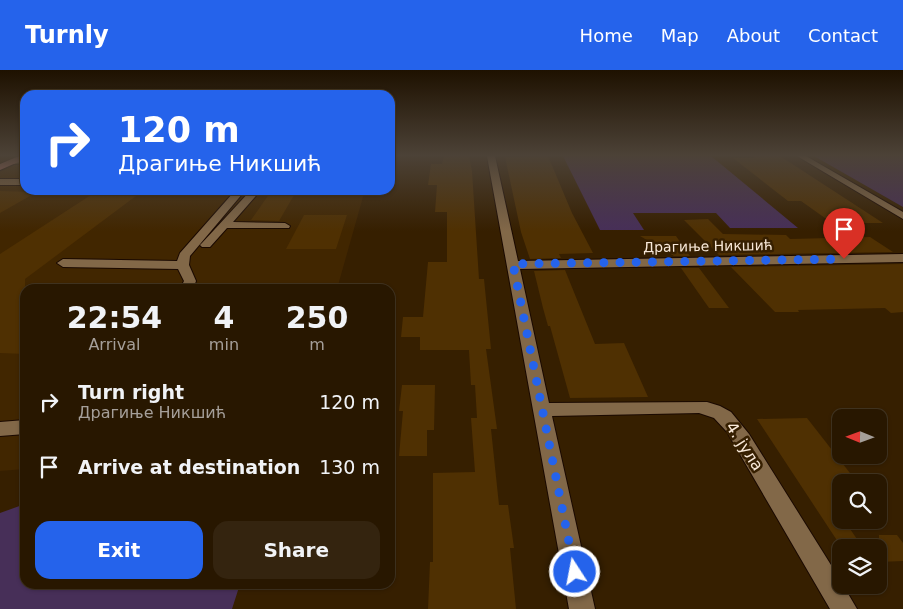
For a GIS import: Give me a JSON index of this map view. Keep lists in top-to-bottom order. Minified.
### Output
{"streets":{"street":["Драгиње Никшић","4. јула"]},"north":"left","page":{"header":"Turnly","nav":["Home","Map","About","Contact"],"turn":["120 m","Драгиње Никшић"],"eta":["22:54","Arrival","4","min","250","m"],"list":[{"name":"Turn right","note":"Драгиње Никшић","value":"120 m"},{"name":"Arrive at destination","value":"130 m"}],"buttons":["Exit","Share"]}}
